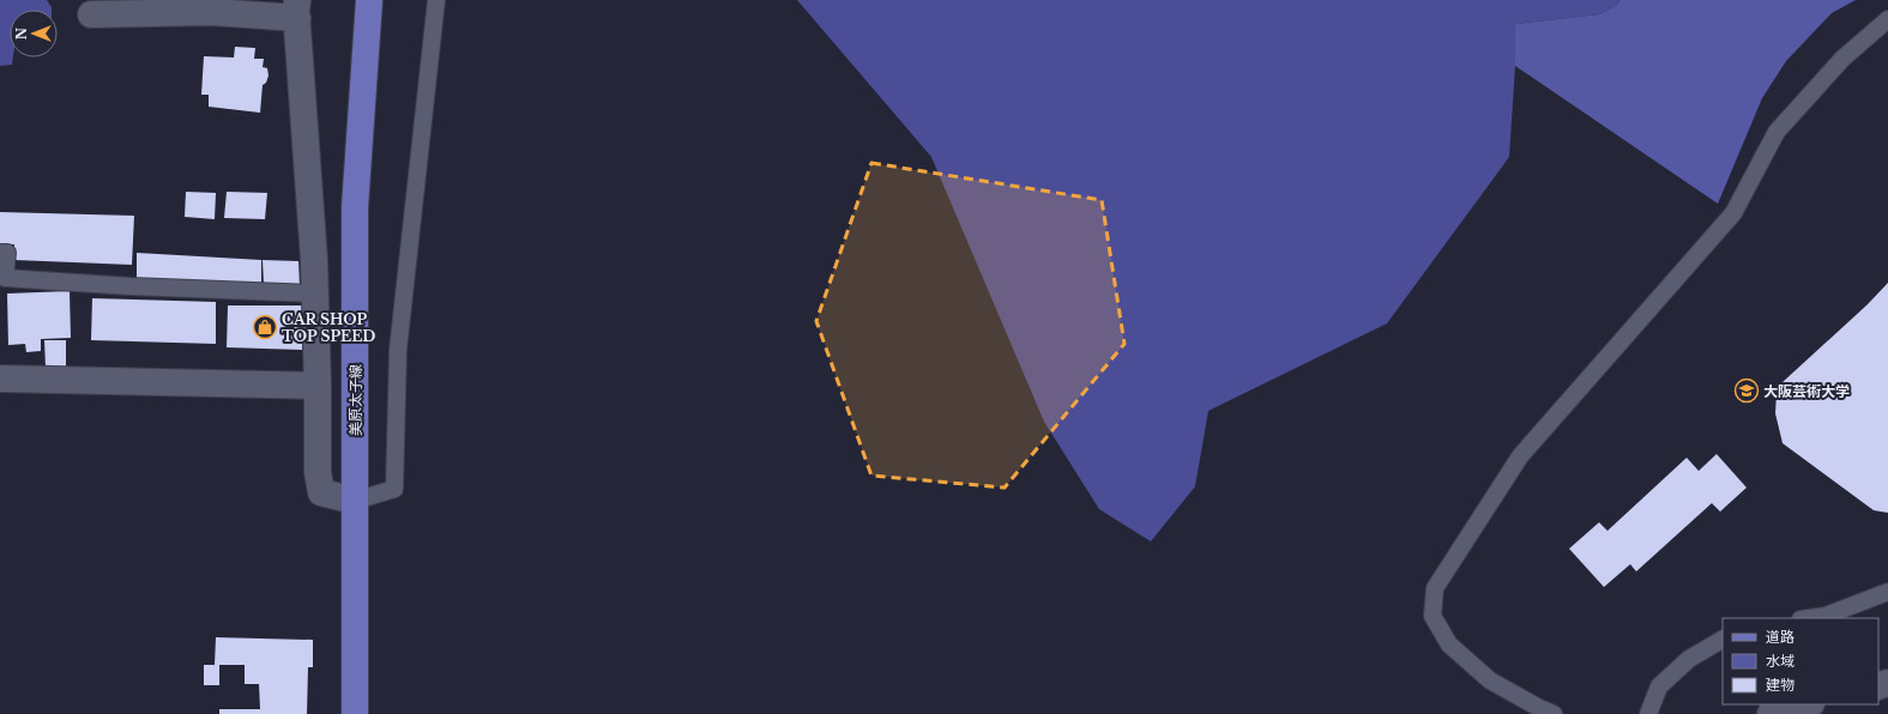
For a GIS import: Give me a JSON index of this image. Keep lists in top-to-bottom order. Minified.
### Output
{"streets":{"main road":["美原太子線"]},"places":{"shop":["CAR SHOP TOP SPEED"],"school or university":["大阪芸術大学"]},"legend":["道路","水域","建物"],"north":"left"}
